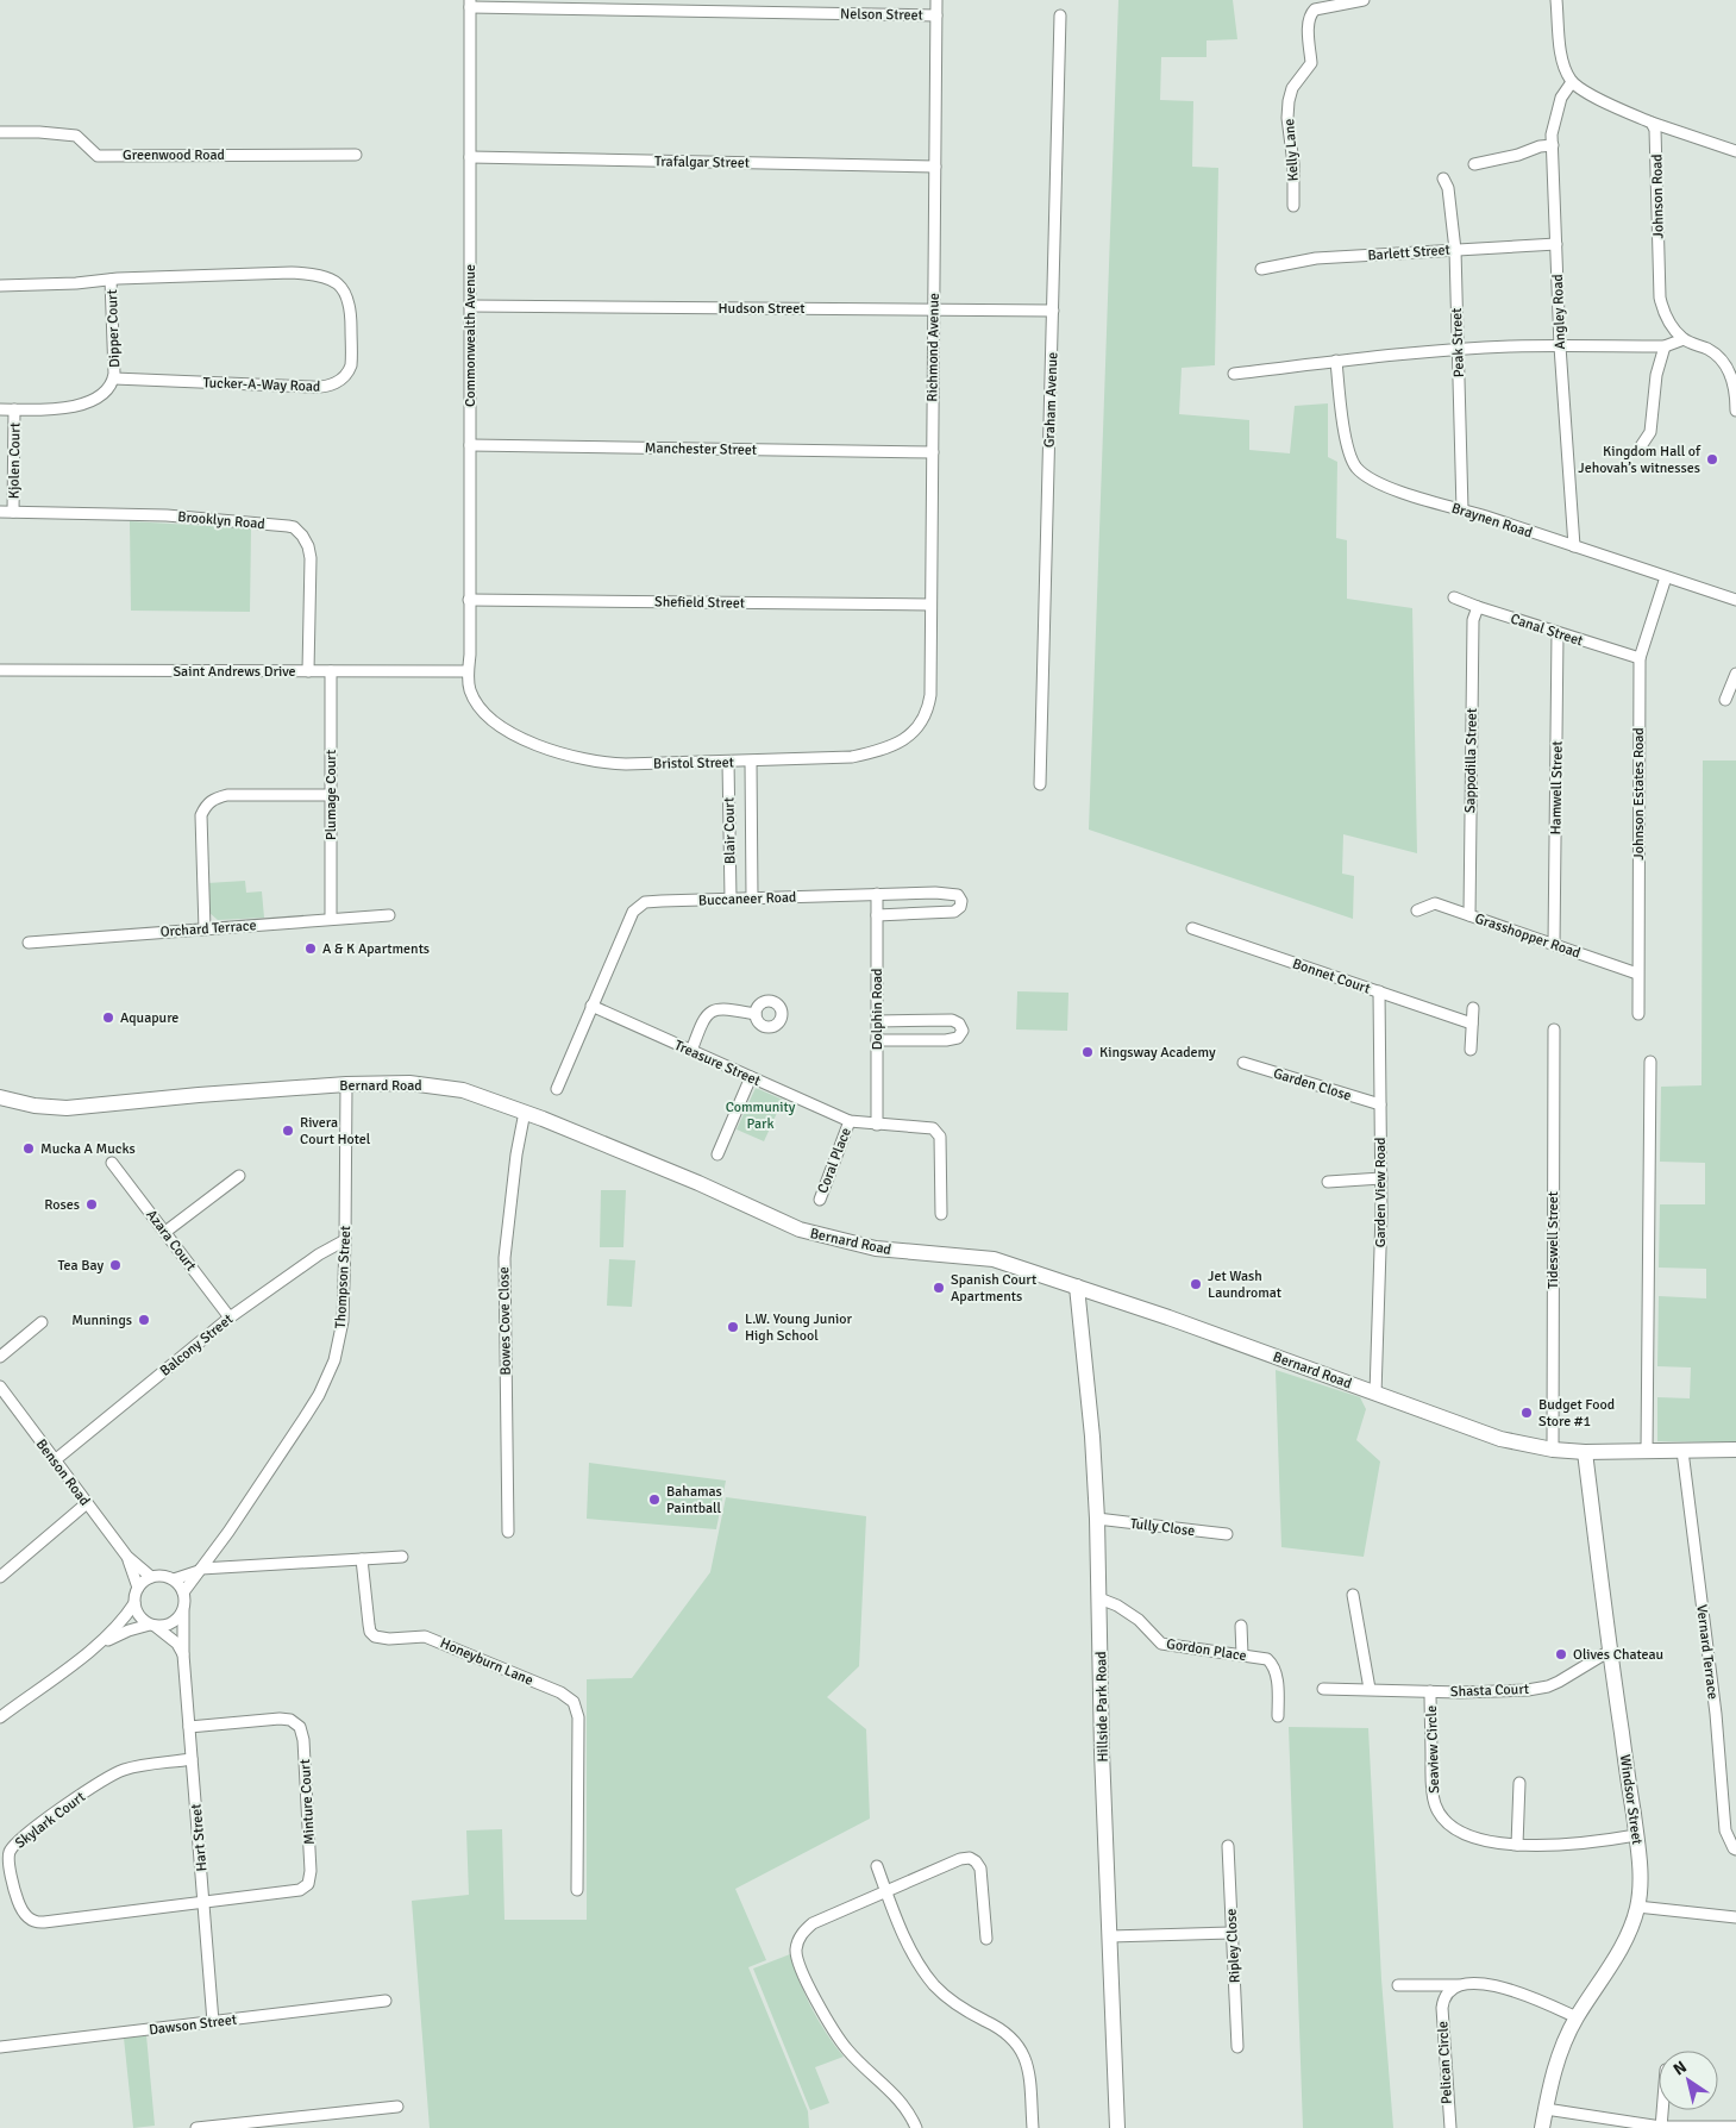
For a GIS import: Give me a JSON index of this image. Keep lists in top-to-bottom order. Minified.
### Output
{"streets":{"main road":["Bernard Road","Hillside Park Road","Windsor Street"],"street":["Nelson Street","Kelly Lane","Greenwood Road","Trafalgar Street","Johnson Road","Barlett Street","Hudson Street","Angley Road","Dipper Court","Commonwealth Avenue","Peak Street","Richmond Avenue","Tucker-A-Way Road","Graham Avenue","Manchester Street","Kjolen Court","Brooklyn Road","Braynen Road","Shefield Street","Canal Street","Saint Andrews Drive","Sappodilla Street","Bristol Street","Hamwell Street","Johnson Estates Road","Plumage Court","Blair Court","Buccaneer Road","Orchard Terrace","Grasshopper Road","Bonnet Court","Dolphin Road","Treasure Street","Garden Close","Coral Place","Garden View Road","Azara Court","Tideswell Street","Thompson Street","Bowes Cove Close","Balcony Street","Benson Road","Tully Close","Gordon Place","Vernard Terrace","Honeyburn Lane","Shasta Court","Seaview Circle","Minture Court","Skylark Court","Hart Street","Ripley Close","Dawson Street","Pelican Circle"]},"crossings":[["Nelson Street","Commonwealth Avenue"],["Nelson Street","Richmond Avenue"],["Trafalgar Street","Commonwealth Avenue"],["Trafalgar Street","Richmond Avenue"],["Barlett Street","Angley Road"],["Barlett Street","Peak Street"],["Hudson Street","Commonwealth Avenue"],["Hudson Street","Richmond Avenue"],["Hudson Street","Graham Avenue"],["Angley Road","Braynen Road"],["Dipper Court","Tucker-A-Way Road"],["Commonwealth Avenue","Manchester Street"],["Commonwealth Avenue","Shefield Street"],["Commonwealth Avenue","Saint Andrews Drive"],["Commonwealth Avenue","Bristol Street"],["Peak Street","Braynen Road"],["Richmond Avenue","Manchester Street"],["Richmond Avenue","Shefield Street"],["Richmond Avenue","Bristol Street"],["Kjolen Court","Brooklyn Road"],["Brooklyn Road","Saint Andrews Drive"],["Braynen Road","Johnson Estates Road"],["Canal Street","Sappodilla Street"],["Canal Street","Hamwell Street"],["Canal Street","Johnson Estates Road"],["Saint Andrews Drive","Bristol Street"],["Saint Andrews Drive","Plumage Court"],["Sappodilla Street","Grasshopper Road"],["Bristol Street","Blair Court"],["Hamwell Street","Grasshopper Road"],["Johnson Estates Road","Grasshopper Road"],["Plumage Court","Orchard Terrace"],["Blair Court","Buccaneer Road"],["Buccaneer Road","Dolphin Road"],["Buccaneer Road","Treasure Street"],["Bonnet Court","Garden View Road"],["Dolphin Road","Treasure Street"],["Treasure Street","Coral Place"],["Garden Close","Garden View Road"],["Bernard Road","Garden View Road"],["Bernard Road","Tideswell Street"],["Bernard Road","Thompson Street"],["Bernard Road","Bowes Cove Close"],["Bernard Road","Vernard Terrace"],["Bernard Road","Hillside Park Road"],["Bernard Road","Windsor Street"],["Azara Court","Balcony Street"],["Thompson Street","Balcony Street"],["Thompson Street","Hart Street"],["Balcony Street","Benson Road"],["Tully Close","Hillside Park Road"],["Gordon Place","Hillside Park Road"],["Shasta Court","Seaview Circle"],["Shasta Court","Windsor Street"],["Seaview Circle","Windsor Street"],["Minture Court","Skylark Court"],["Minture Court","Hart Street"],["Skylark Court","Hart Street"],["Hart Street","Dawson Street"]],"parks":["Community Park"],"places":["Kingdom Hall of Jehovah’s witnesses","A & K Apartments","Aquapure","Kingsway Academy","Rivera Court Hotel","Mucka A Mucks","Roses","Tea Bay","Jet Wash Laundromat","Spanish Court Apartments","Munnings","L.W. Young Junior High School","Budget Food Store #1","Bahamas Paintball","Olives Chateau"],"north":"top left"}
